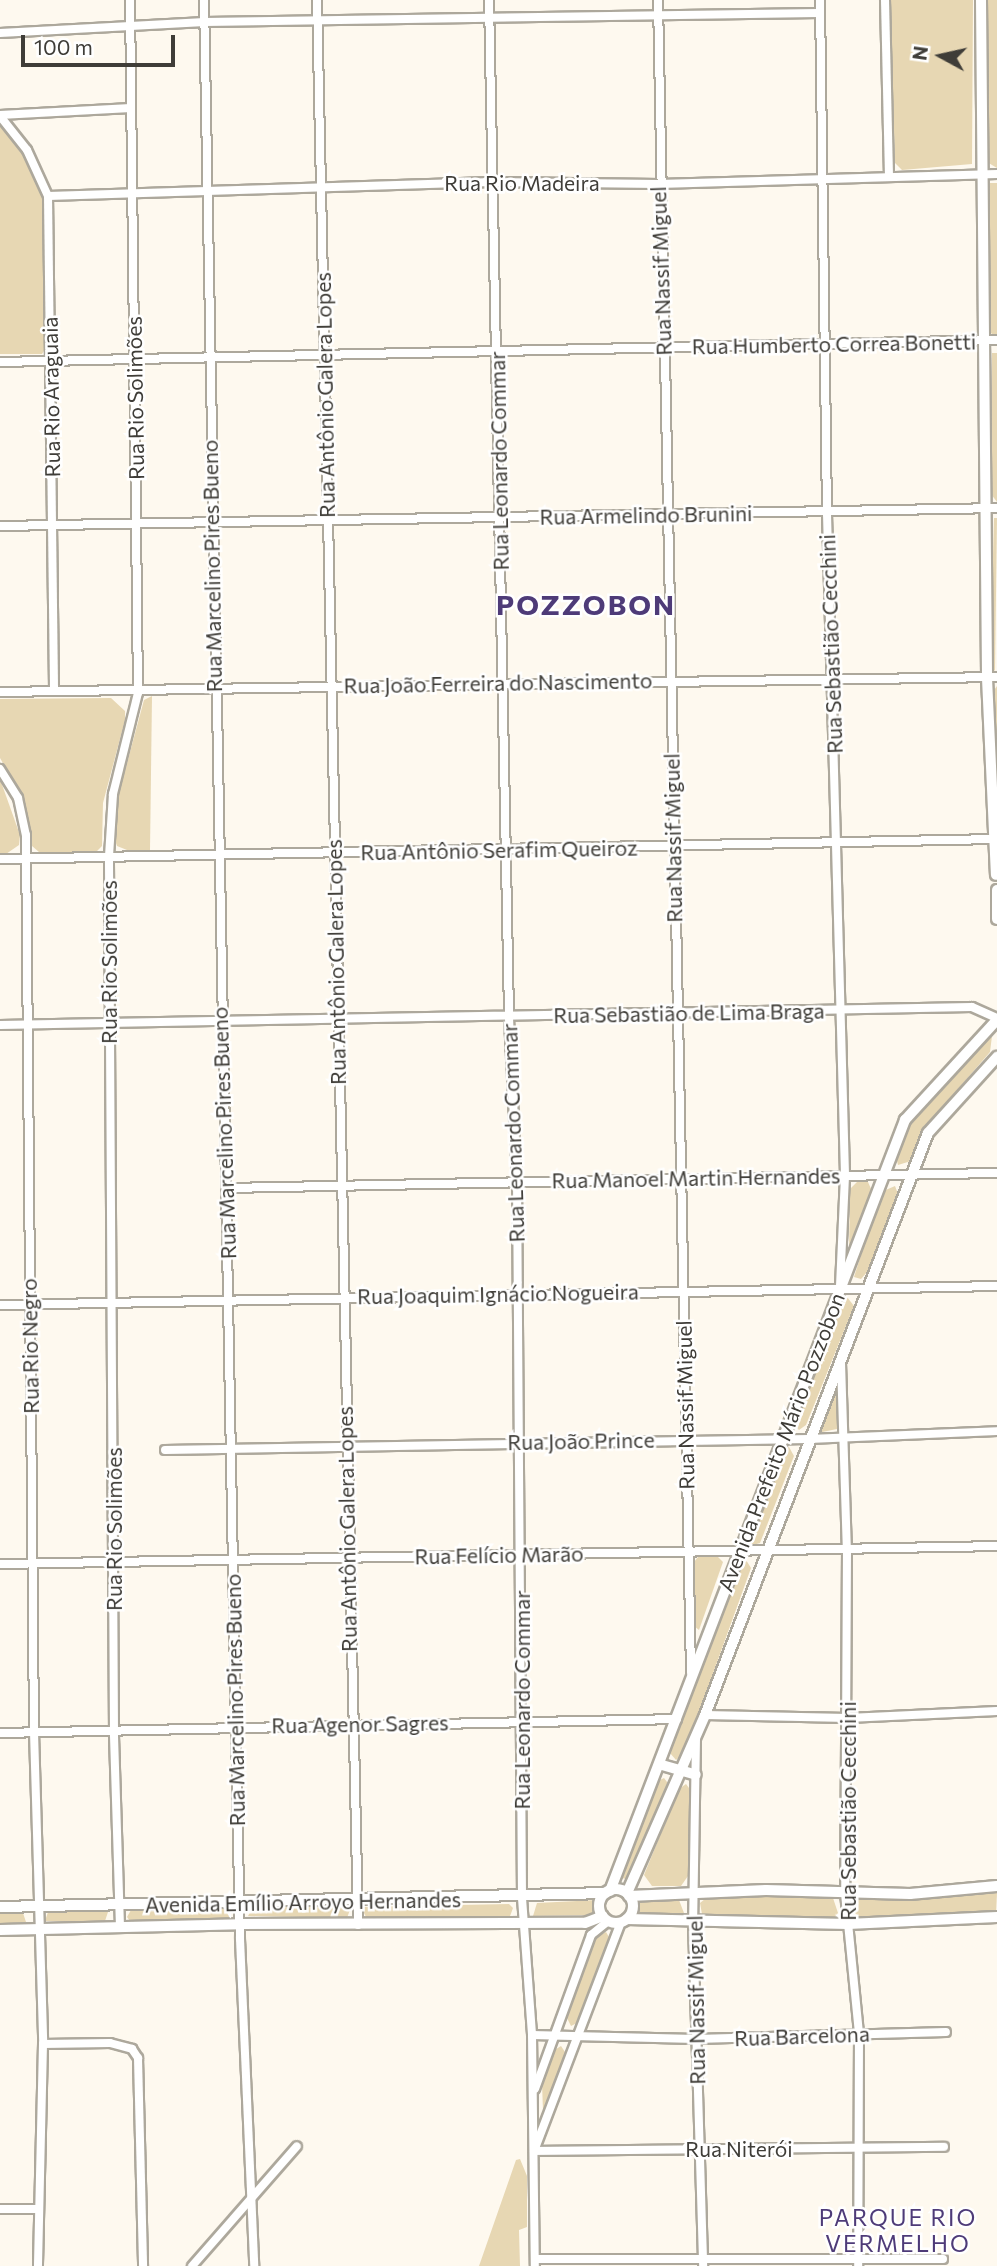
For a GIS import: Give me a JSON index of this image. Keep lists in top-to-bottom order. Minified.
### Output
{"streets":{"main road":["Avenida Emílio Arroyo Hernandes"],"street":["Rua Rio Madeira","Rua Nassif Miguel","Rua Humberto Correa Bonetti","Rua Antônio Galera Lopes","Rua Rio Araguaia","Rua Rio Solimões","Rua Leonardo Commar","Rua Armelindo Brunini","Rua Marcelino Pires Bueno","Rua Sebastião Cecchini","Rua João Ferreira do Nascimento","Rua Antônio Serafim Queiroz","Rua Sebastião de Lima Braga","Rua Manoel Martin Hernandes","Rua Joaquim Ignácio Nogueira","Rua Rio Negro","Rua João Prince","Avenida Prefeito Mário Pozzobon","Rua Felício Marão","Rua Agenor Sagres","Rua Barcelona","Rua Niterói"]},"crossings":[["Rua Rio Madeira","Rua Nassif Miguel"],["Rua Rio Madeira","Rua Antônio Galera Lopes"],["Rua Rio Madeira","Rua Rio Araguaia"],["Rua Rio Madeira","Rua Rio Solimões"],["Rua Rio Madeira","Rua Leonardo Commar"],["Rua Rio Madeira","Rua Marcelino Pires Bueno"],["Rua Rio Madeira","Rua Sebastião Cecchini"],["Rua Nassif Miguel","Rua Humberto Correa Bonetti"],["Rua Nassif Miguel","Rua Armelindo Brunini"],["Rua Nassif Miguel","Rua João Ferreira do Nascimento"],["Rua Nassif Miguel","Rua Antônio Serafim Queiroz"],["Rua Nassif Miguel","Rua Sebastião de Lima Braga"],["Rua Nassif Miguel","Rua Manoel Martin Hernandes"],["Rua Nassif Miguel","Rua Joaquim Ignácio Nogueira"],["Rua Nassif Miguel","Rua João Prince"],["Rua Nassif Miguel","Avenida Prefeito Mário Pozzobon"],["Rua Nassif Miguel","Rua Felício Marão"],["Rua Nassif Miguel","Avenida Emílio Arroyo Hernandes"],["Rua Nassif Miguel","Rua Barcelona"],["Rua Nassif Miguel","Rua Niterói"],["Rua Humberto Correa Bonetti","Rua Antônio Galera Lopes"],["Rua Humberto Correa Bonetti","Rua Rio Araguaia"],["Rua Humberto Correa Bonetti","Rua Rio Solimões"],["Rua Humberto Correa Bonetti","Rua Leonardo Commar"],["Rua Humberto Correa Bonetti","Rua Marcelino Pires Bueno"],["Rua Humberto Correa Bonetti","Rua Sebastião Cecchini"],["Rua Antônio Galera Lopes","Rua Armelindo Brunini"],["Rua Antônio Galera Lopes","Rua João Ferreira do Nascimento"],["Rua Antônio Galera Lopes","Rua Antônio Serafim Queiroz"],["Rua Antônio Galera Lopes","Rua Sebastião de Lima Braga"],["Rua Antônio Galera Lopes","Rua Manoel Martin Hernandes"],["Rua Antônio Galera Lopes","Rua Joaquim Ignácio Nogueira"],["Rua Antônio Galera Lopes","Rua João Prince"],["Rua Antônio Galera Lopes","Rua Felício Marão"],["Rua Antônio Galera Lopes","Rua Agenor Sagres"],["Rua Antônio Galera Lopes","Avenida Emílio Arroyo Hernandes"],["Rua Rio Araguaia","Rua Armelindo Brunini"],["Rua Rio Araguaia","Rua João Ferreira do Nascimento"],["Rua Rio Solimões","Rua Armelindo Brunini"],["Rua Rio Solimões","Rua João Ferreira do Nascimento"],["Rua Rio Solimões","Rua Antônio Serafim Queiroz"],["Rua Rio Solimões","Rua Sebastião de Lima Braga"],["Rua Rio Solimões","Rua Joaquim Ignácio Nogueira"],["Rua Rio Solimões","Rua Felício Marão"],["Rua Rio Solimões","Rua Agenor Sagres"],["Rua Rio Solimões","Avenida Emílio Arroyo Hernandes"],["Rua Leonardo Commar","Rua Armelindo Brunini"],["Rua Leonardo Commar","Rua João Ferreira do Nascimento"],["Rua Leonardo Commar","Rua Antônio Serafim Queiroz"],["Rua Leonardo Commar","Rua Sebastião de Lima Braga"],["Rua Leonardo Commar","Rua Manoel Martin Hernandes"],["Rua Leonardo Commar","Rua Joaquim Ignácio Nogueira"],["Rua Leonardo Commar","Rua João Prince"],["Rua Leonardo Commar","Rua Felício Marão"],["Rua Leonardo Commar","Rua Agenor Sagres"],["Rua Leonardo Commar","Avenida Emílio Arroyo Hernandes"],["Rua Leonardo Commar","Rua Barcelona"],["Rua Leonardo Commar","Rua Niterói"],["Rua Armelindo Brunini","Rua Marcelino Pires Bueno"],["Rua Armelindo Brunini","Rua Sebastião Cecchini"],["Rua Marcelino Pires Bueno","Rua João Ferreira do Nascimento"],["Rua Marcelino Pires Bueno","Rua Antônio Serafim Queiroz"],["Rua Marcelino Pires Bueno","Rua Sebastião de Lima Braga"],["Rua Marcelino Pires Bueno","Rua Manoel Martin Hernandes"],["Rua Marcelino Pires Bueno","Rua Joaquim Ignácio Nogueira"],["Rua Marcelino Pires Bueno","Rua João Prince"],["Rua Marcelino Pires Bueno","Rua Felício Marão"],["Rua Marcelino Pires Bueno","Rua Agenor Sagres"],["Rua Marcelino Pires Bueno","Avenida Emílio Arroyo Hernandes"],["Rua Sebastião Cecchini","Rua João Ferreira do Nascimento"],["Rua Sebastião Cecchini","Rua Antônio Serafim Queiroz"],["Rua Sebastião Cecchini","Rua Sebastião de Lima Braga"],["Rua Sebastião Cecchini","Rua Manoel Martin Hernandes"],["Rua Sebastião Cecchini","Rua Joaquim Ignácio Nogueira"],["Rua Sebastião Cecchini","Rua João Prince"],["Rua Sebastião Cecchini","Avenida Prefeito Mário Pozzobon"],["Rua Sebastião Cecchini","Rua Felício Marão"],["Rua Sebastião Cecchini","Avenida Emílio Arroyo Hernandes"],["Rua Sebastião Cecchini","Rua Barcelona"],["Rua Sebastião Cecchini","Rua Niterói"],["Rua Antônio Serafim Queiroz","Rua Rio Negro"],["Rua Sebastião de Lima Braga","Rua Rio Negro"],["Rua Sebastião de Lima Braga","Avenida Prefeito Mário Pozzobon"],["Rua Manoel Martin Hernandes","Avenida Prefeito Mário Pozzobon"],["Rua Joaquim Ignácio Nogueira","Rua Rio Negro"],["Rua Joaquim Ignácio Nogueira","Avenida Prefeito Mário Pozzobon"],["Rua Rio Negro","Rua Felício Marão"],["Rua Rio Negro","Rua Agenor Sagres"],["Rua Rio Negro","Avenida Emílio Arroyo Hernandes"],["Rua João Prince","Avenida Prefeito Mário Pozzobon"],["Avenida Prefeito Mário Pozzobon","Rua Felício Marão"],["Avenida Prefeito Mário Pozzobon","Rua Agenor Sagres"],["Avenida Prefeito Mário Pozzobon","Avenida Emílio Arroyo Hernandes"]],"districts":["POZZOBON","PARQUE RIO VERMELHO"],"scale_bar":"100 m","north":"left"}
